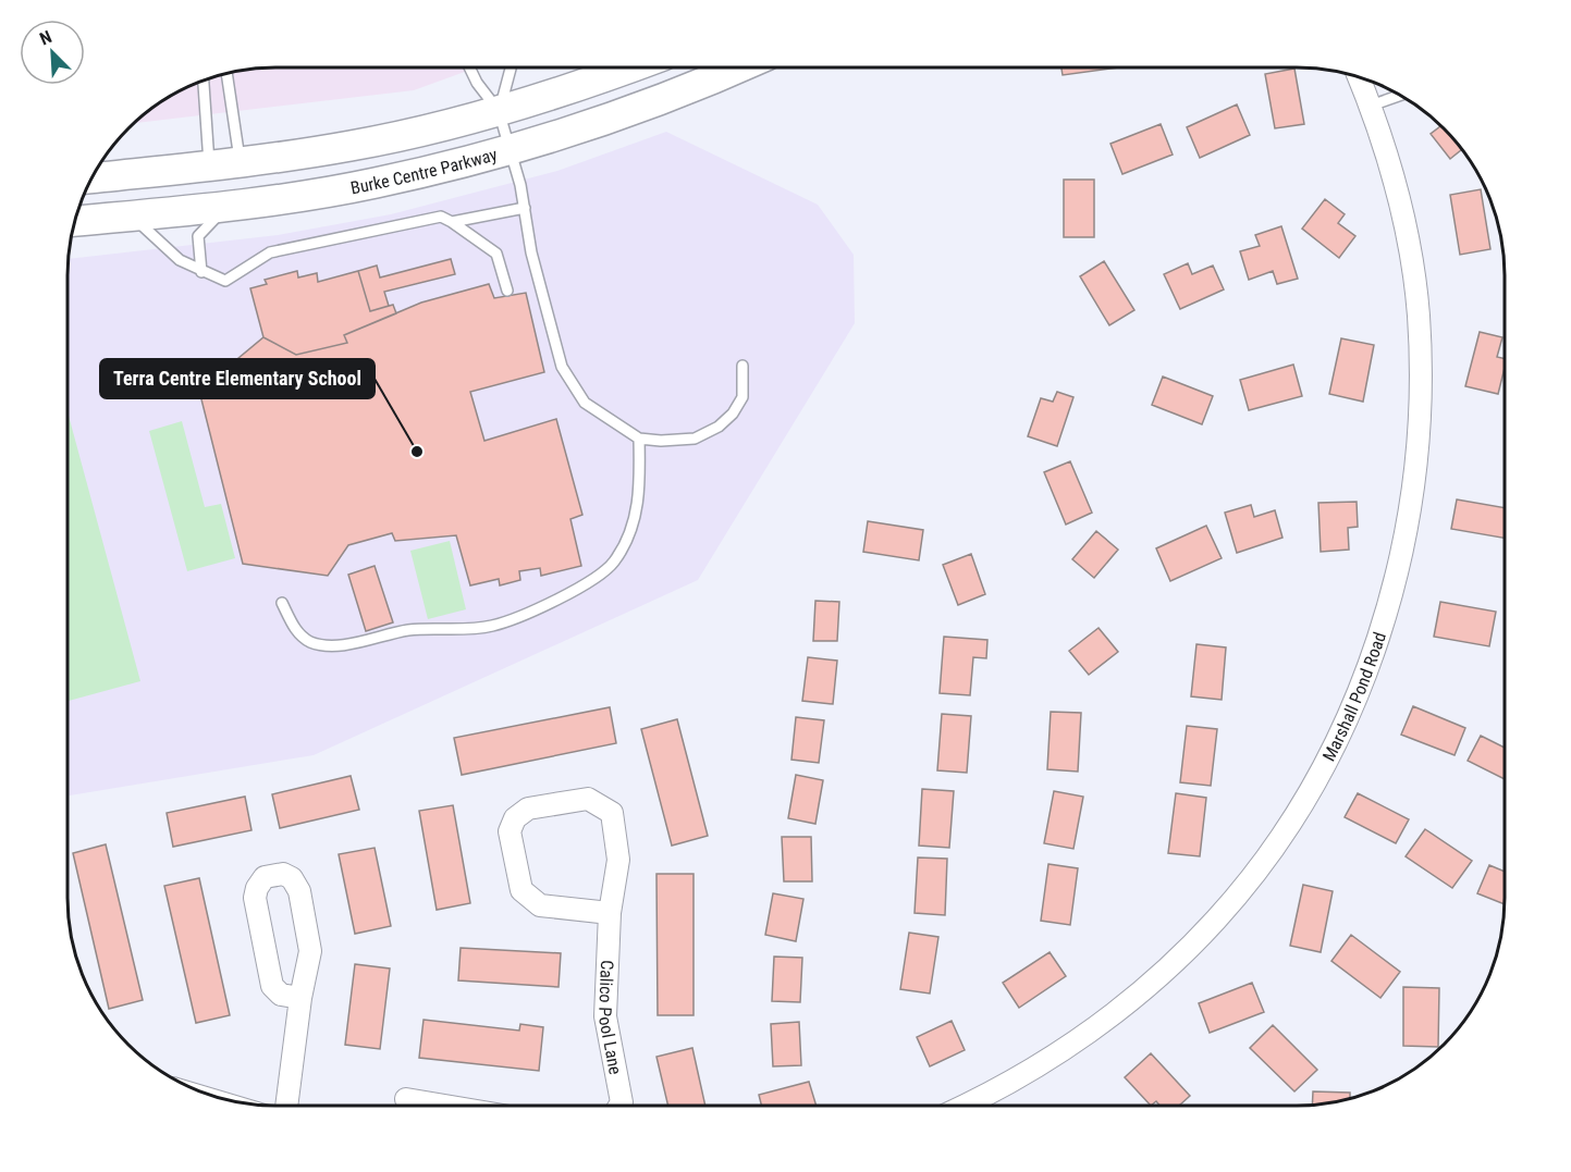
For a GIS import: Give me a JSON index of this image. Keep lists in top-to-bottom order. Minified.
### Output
{"streets":{"main road":["Burke Centre Parkway"],"street":["Marshall Pond Road","Calico Pool Lane"]},"places":["Terra Centre Elementary School"],"north":"top left"}
